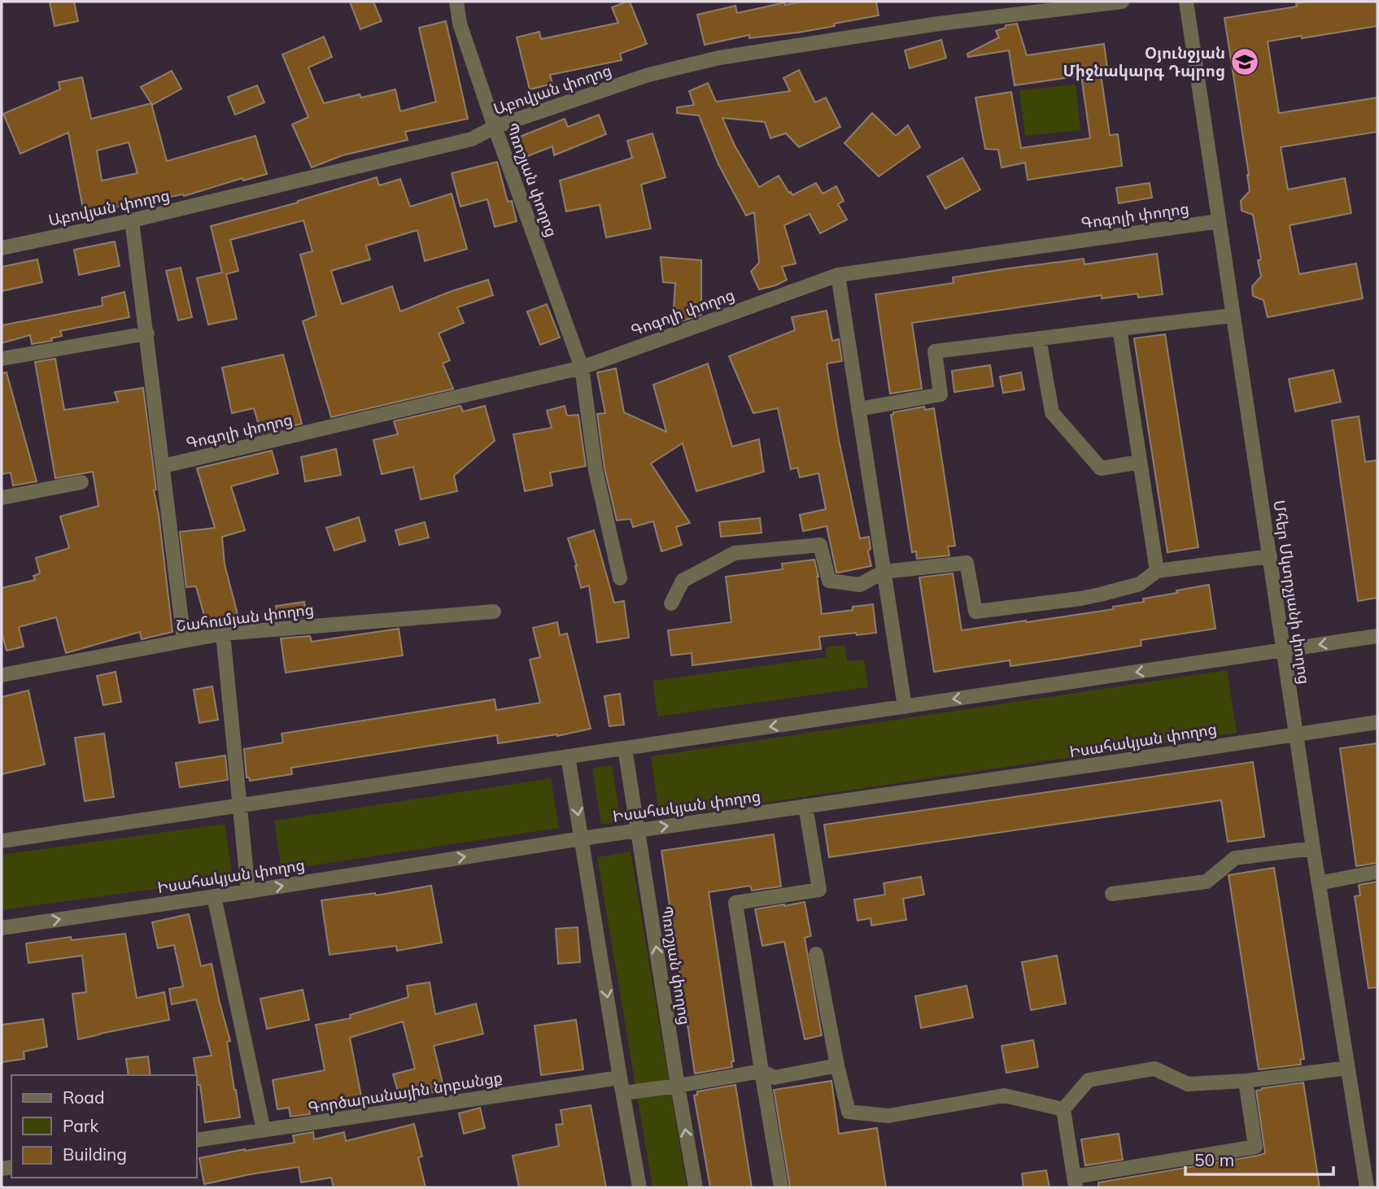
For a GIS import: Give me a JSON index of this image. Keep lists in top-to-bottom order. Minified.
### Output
{"streets":{"street":["Աբովյան փողոց","Պռոշյան փողոց","Գոգոլի փողոց","Մհեր Մկտրչյանի փողոց","Շահումյան փողոց","Իսահակյան փողոց","Գործարանային նրբանցք"]},"crossings":[["Աբովյան փողոց","Պռոշյան փողոց"],["Պռոշյան փողոց","Գոգոլի փողոց"],["Պռոշյան փողոց","Իսահակյան փողոց"],["Գոգոլի փողոց","Մհեր Մկտրչյանի փողոց"],["Մհեր Մկտրչյանի փողոց","Իսահակյան փողոց"]],"places":{"school or university":["Օյունջյան Միջնակարգ Դպրոց"]},"legend":["Road","Park","Building"],"scale_bar":"50 m"}
